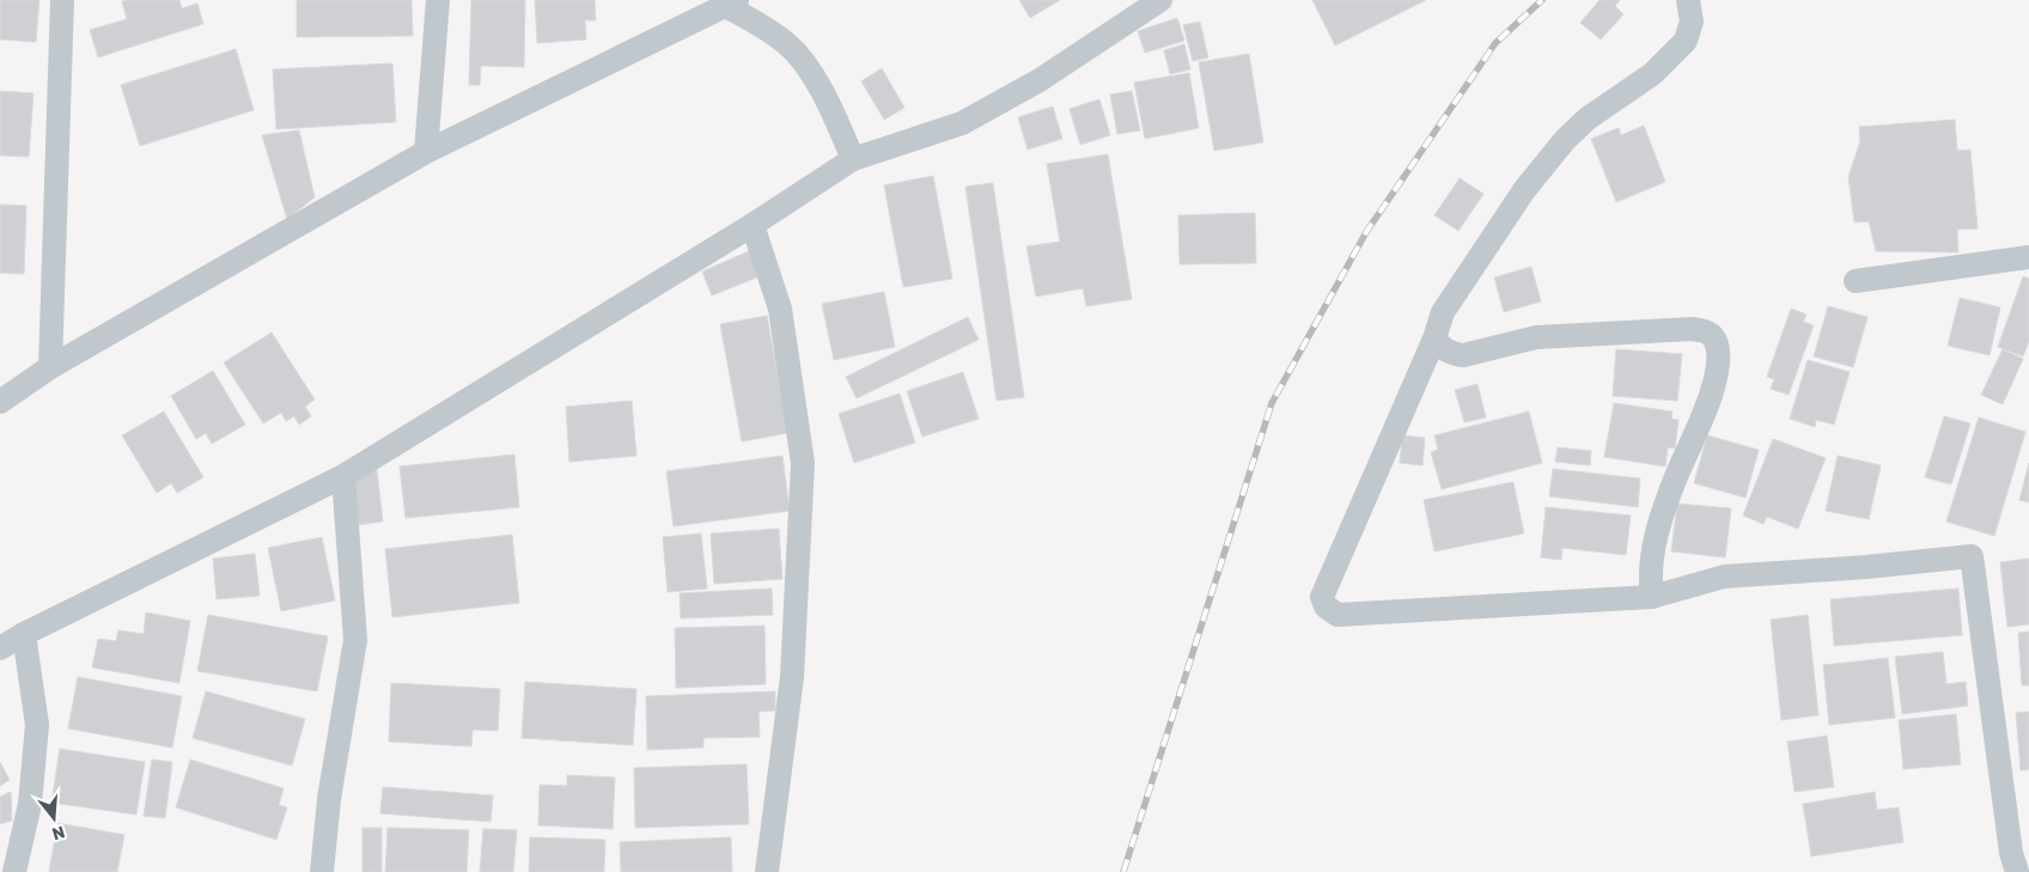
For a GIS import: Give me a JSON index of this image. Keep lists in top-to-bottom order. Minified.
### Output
{"north":"bottom"}
